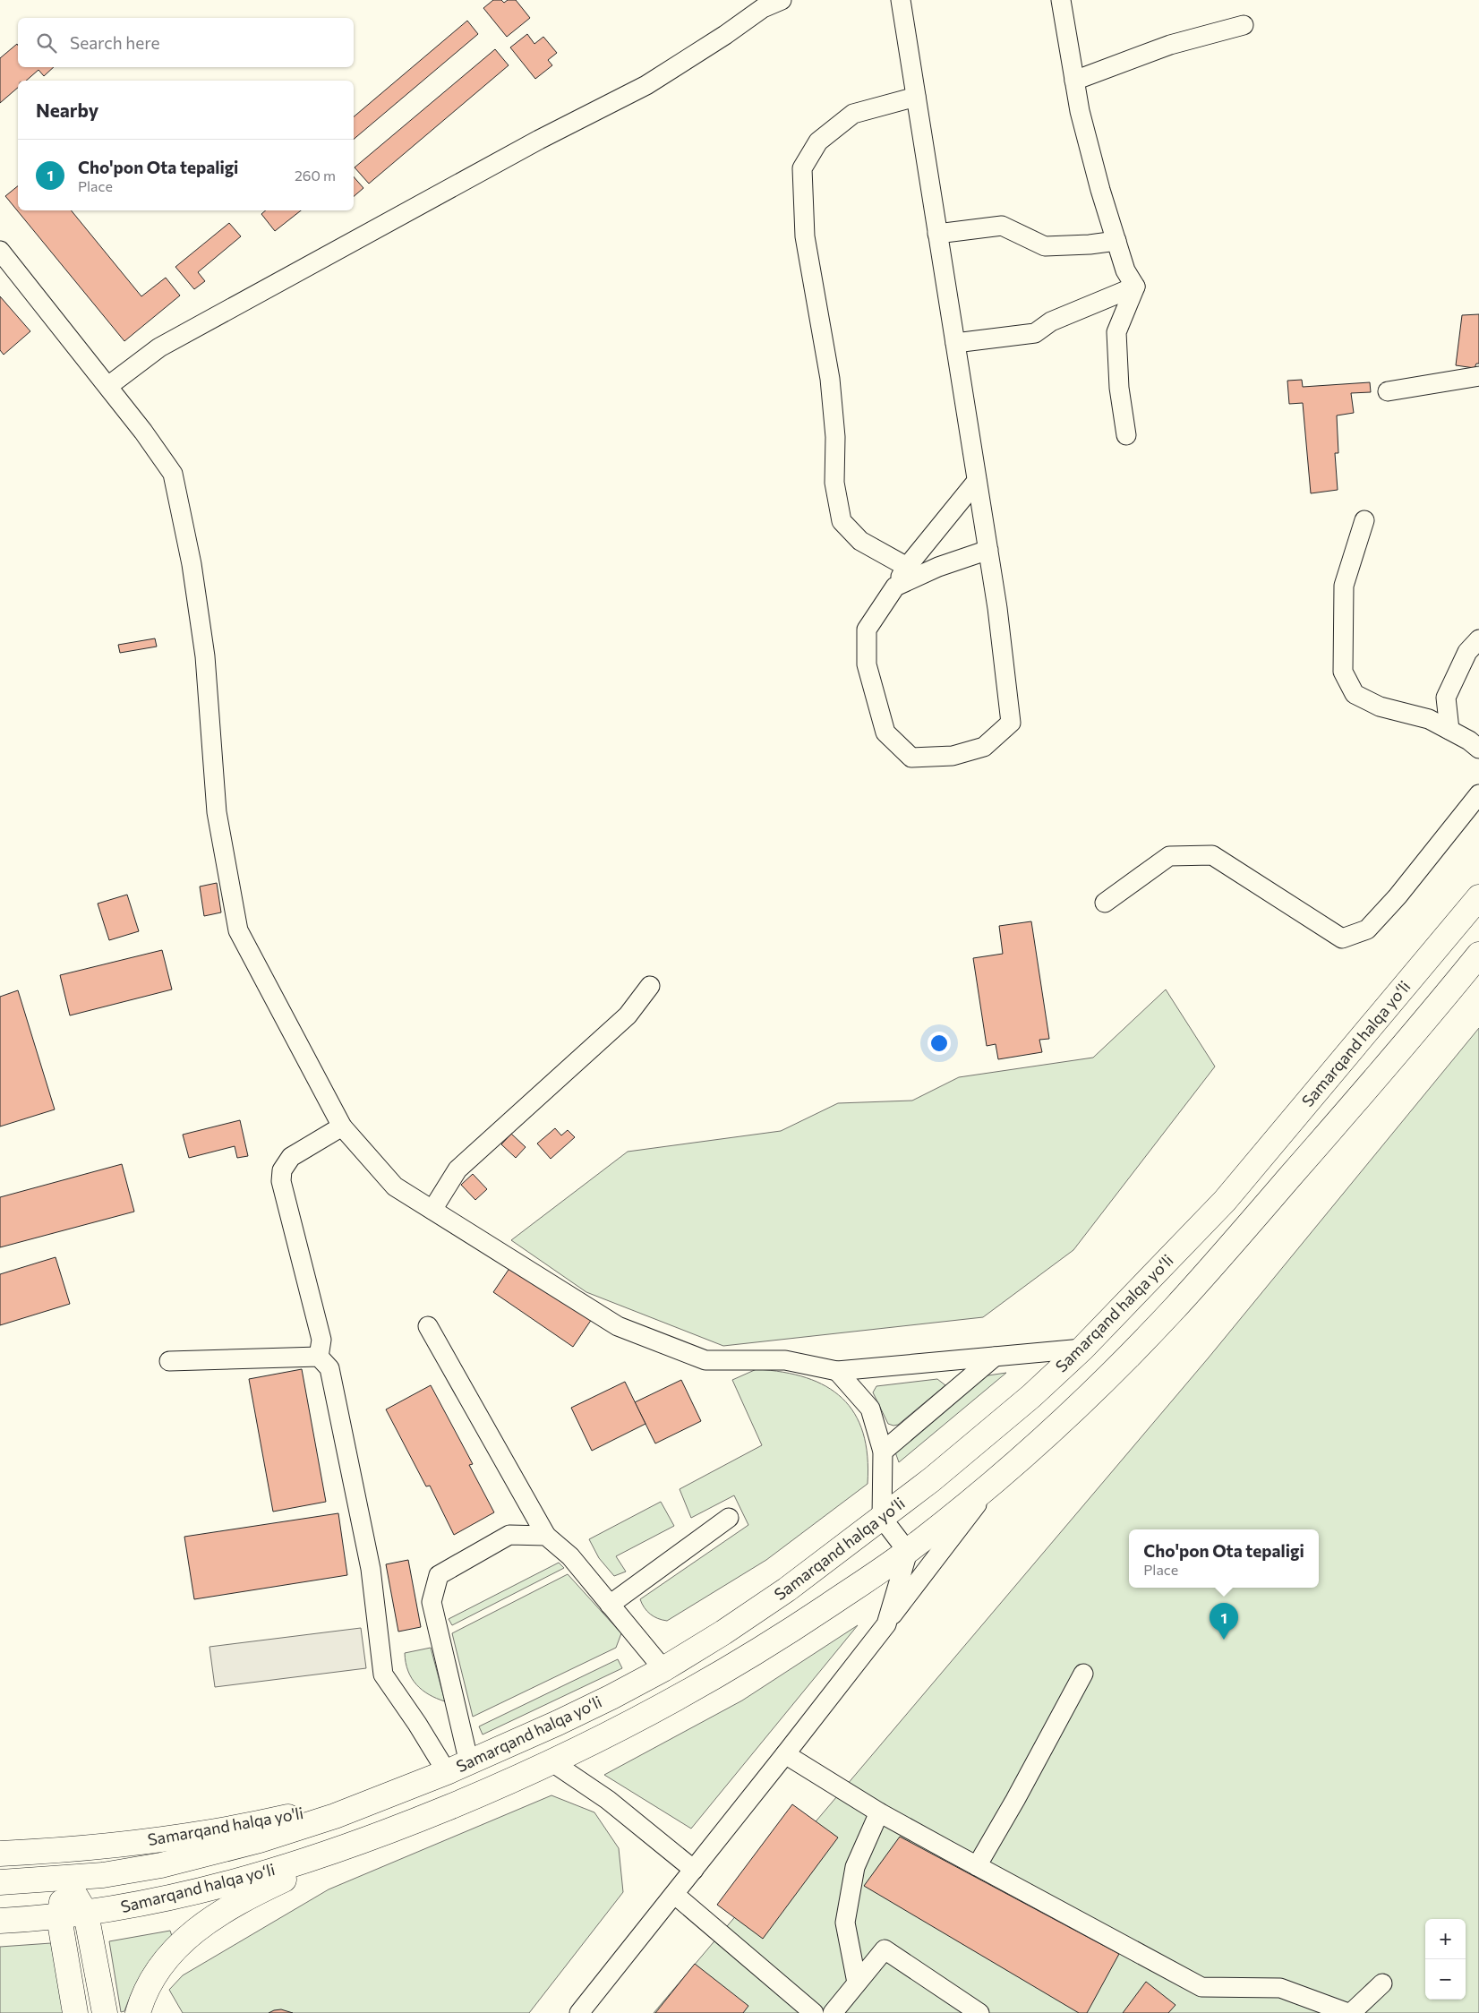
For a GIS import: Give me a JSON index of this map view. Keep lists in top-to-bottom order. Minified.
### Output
{"streets":{"highway":["Samarqand halqa yoʻli","Samarqand halqa yo'li"]},"crossings":[["Samarqand halqa yoʻli","Samarqand halqa yo'li"]],"page":{"search":"Search here","heading":"Nearby","list":[{"mark":"1","name":"Cho'pon Ota tepaligi","note":"Place","value":"260 m"}],"popup":["Cho'pon Ota tepaligi","Place"],"pins":"1","map_buttons":["+","−"]}}
